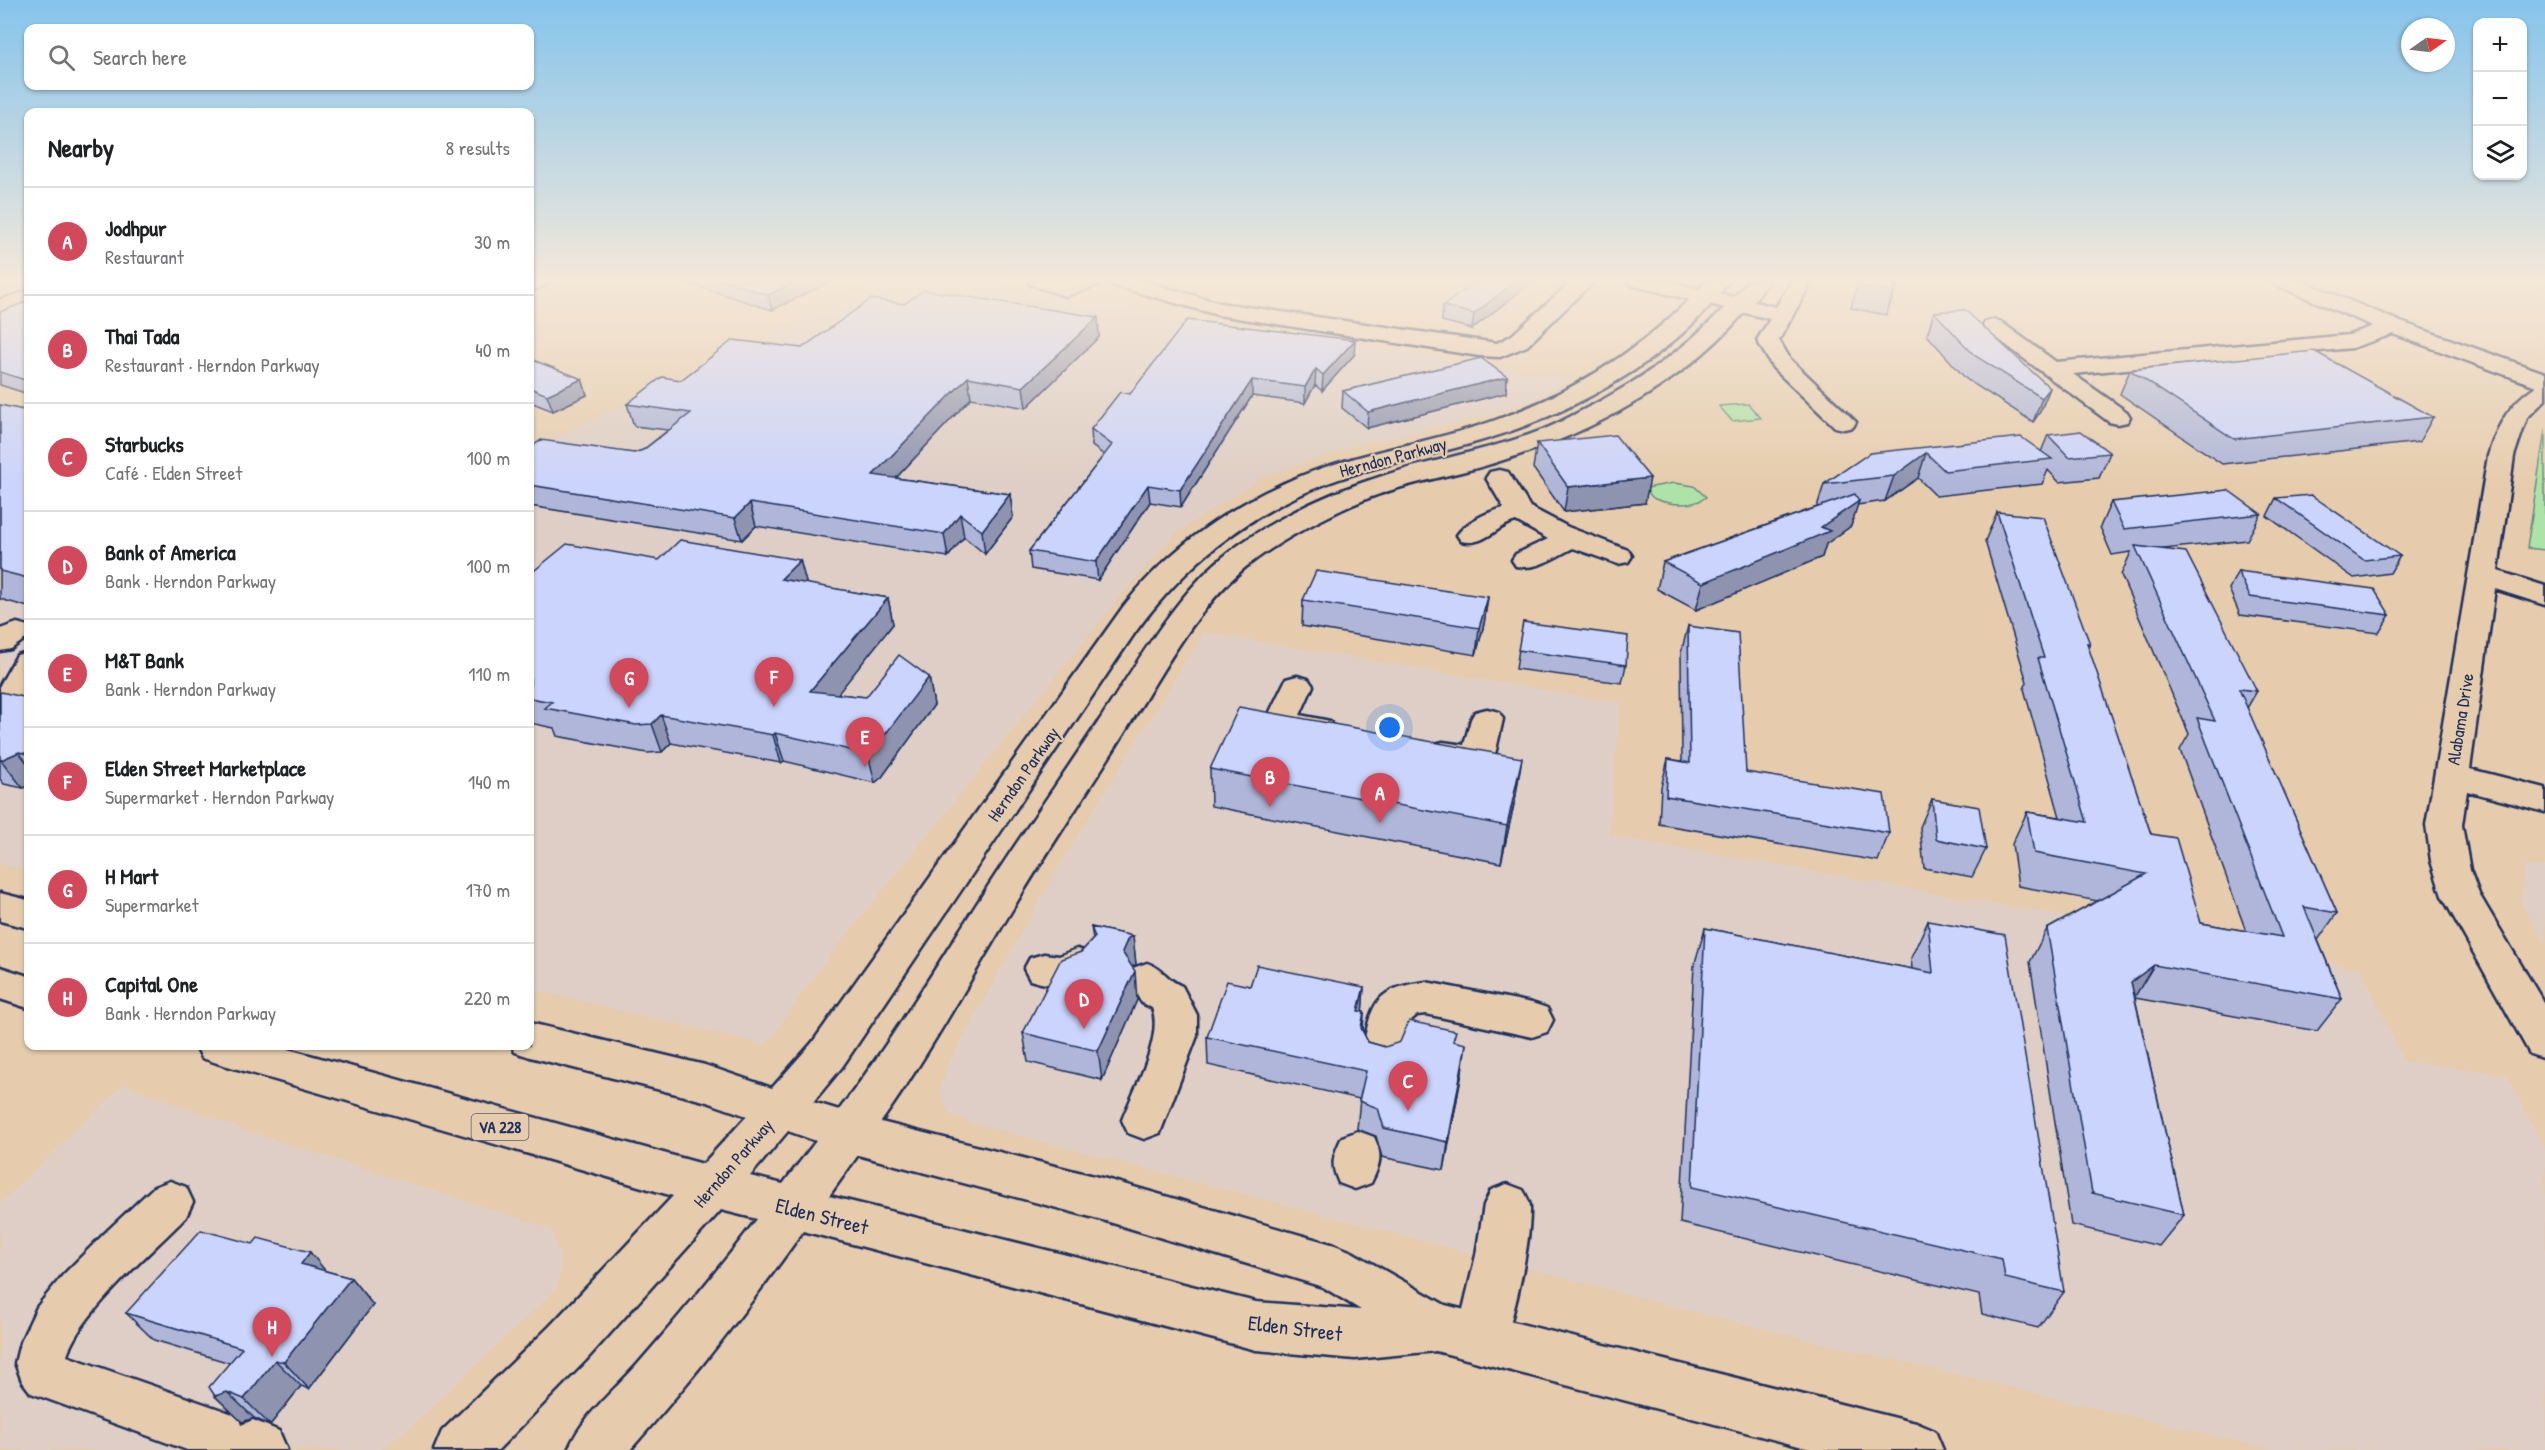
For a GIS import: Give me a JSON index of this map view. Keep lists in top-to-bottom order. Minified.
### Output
{"streets":{"main road":["Herndon Parkway","Alabama Drive","VA 228","Elden Street"]},"crossings":[["Herndon Parkway","Elden Street"]],"north":"right","page":{"map_buttons":["+","−"],"search":"Search here","heading":["Nearby","8 results"],"list":[{"mark":"A","name":"Jodhpur","note":"Restaurant","value":"30 m"},{"mark":"B","name":"Thai Tada","note":"Restaurant · Herndon Parkway","value":"40 m"},{"mark":"C","name":"Starbucks","note":"Café · Elden Street","value":"100 m"},{"mark":"D","name":"Bank of America","note":"Bank · Herndon Parkway","value":"100 m"},{"mark":"E","name":"M&T Bank","note":"Bank · Herndon Parkway","value":"110 m"},{"mark":"F","name":"Elden Street Marketplace","note":"Supermarket · Herndon Parkway","value":"140 m"},{"mark":"G","name":"H Mart","note":"Supermarket","value":"170 m"},{"mark":"H","name":"Capital One","note":"Bank · Herndon Parkway","value":"220 m"}],"pins":["F","G","E","B","A","D","C","H"]}}
